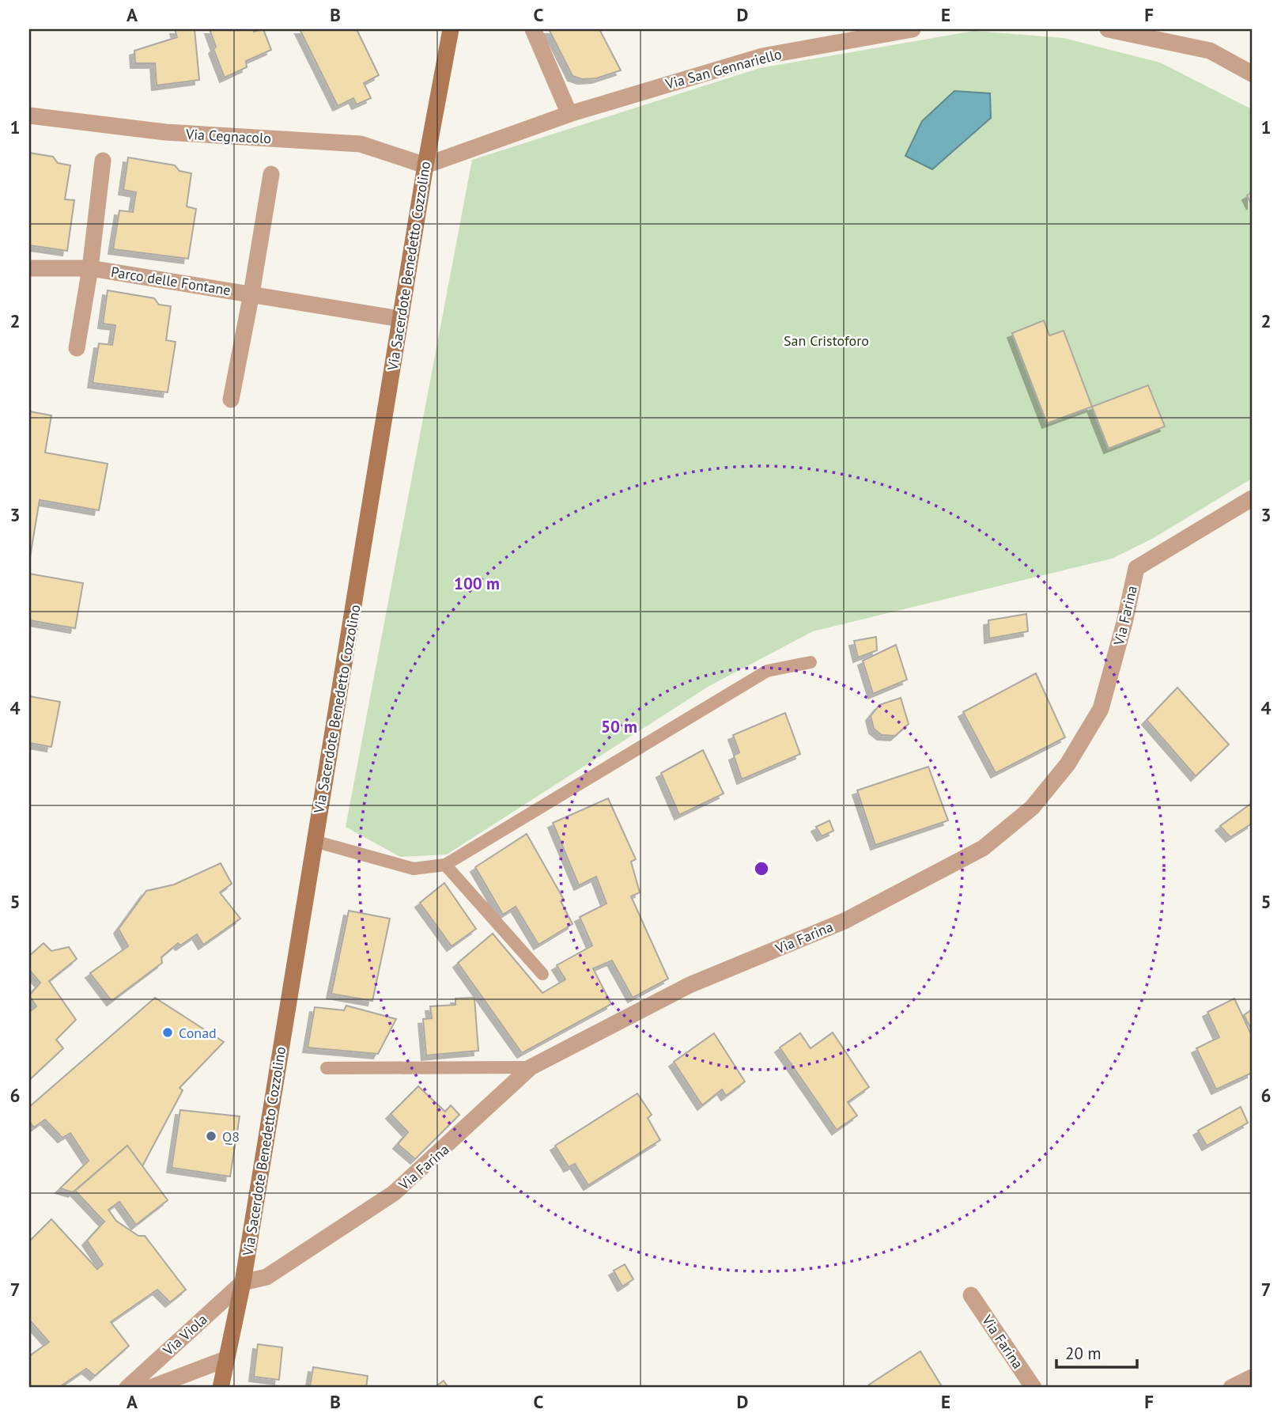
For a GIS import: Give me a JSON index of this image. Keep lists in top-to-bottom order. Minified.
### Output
{"streets":{"main road":["Via Sacerdote Benedetto Cozzolino"],"street":["Via San Gennariello","Via Cegnacolo","Parco delle Fontane","Via Farina","Via Viola"]},"crossings":[["Via San Gennariello","Via Cegnacolo"],["Via San Gennariello","Via Sacerdote Benedetto Cozzolino"],["Via Cegnacolo","Via Sacerdote Benedetto Cozzolino"],["Via Sacerdote Benedetto Cozzolino","Parco delle Fontane"],["Via Sacerdote Benedetto Cozzolino","Via Farina"],["Via Sacerdote Benedetto Cozzolino","Via Viola"],["Via Farina","Via Viola"]],"parks":["San Cristoforo"],"places":["Conad","Q8"],"scale_bar":"20 m","grid":{"columns":["A","B","C","D","E","F"],"rows":["1","2","3","4","5","6","7"]},"rings":["100 m","50 m"]}
